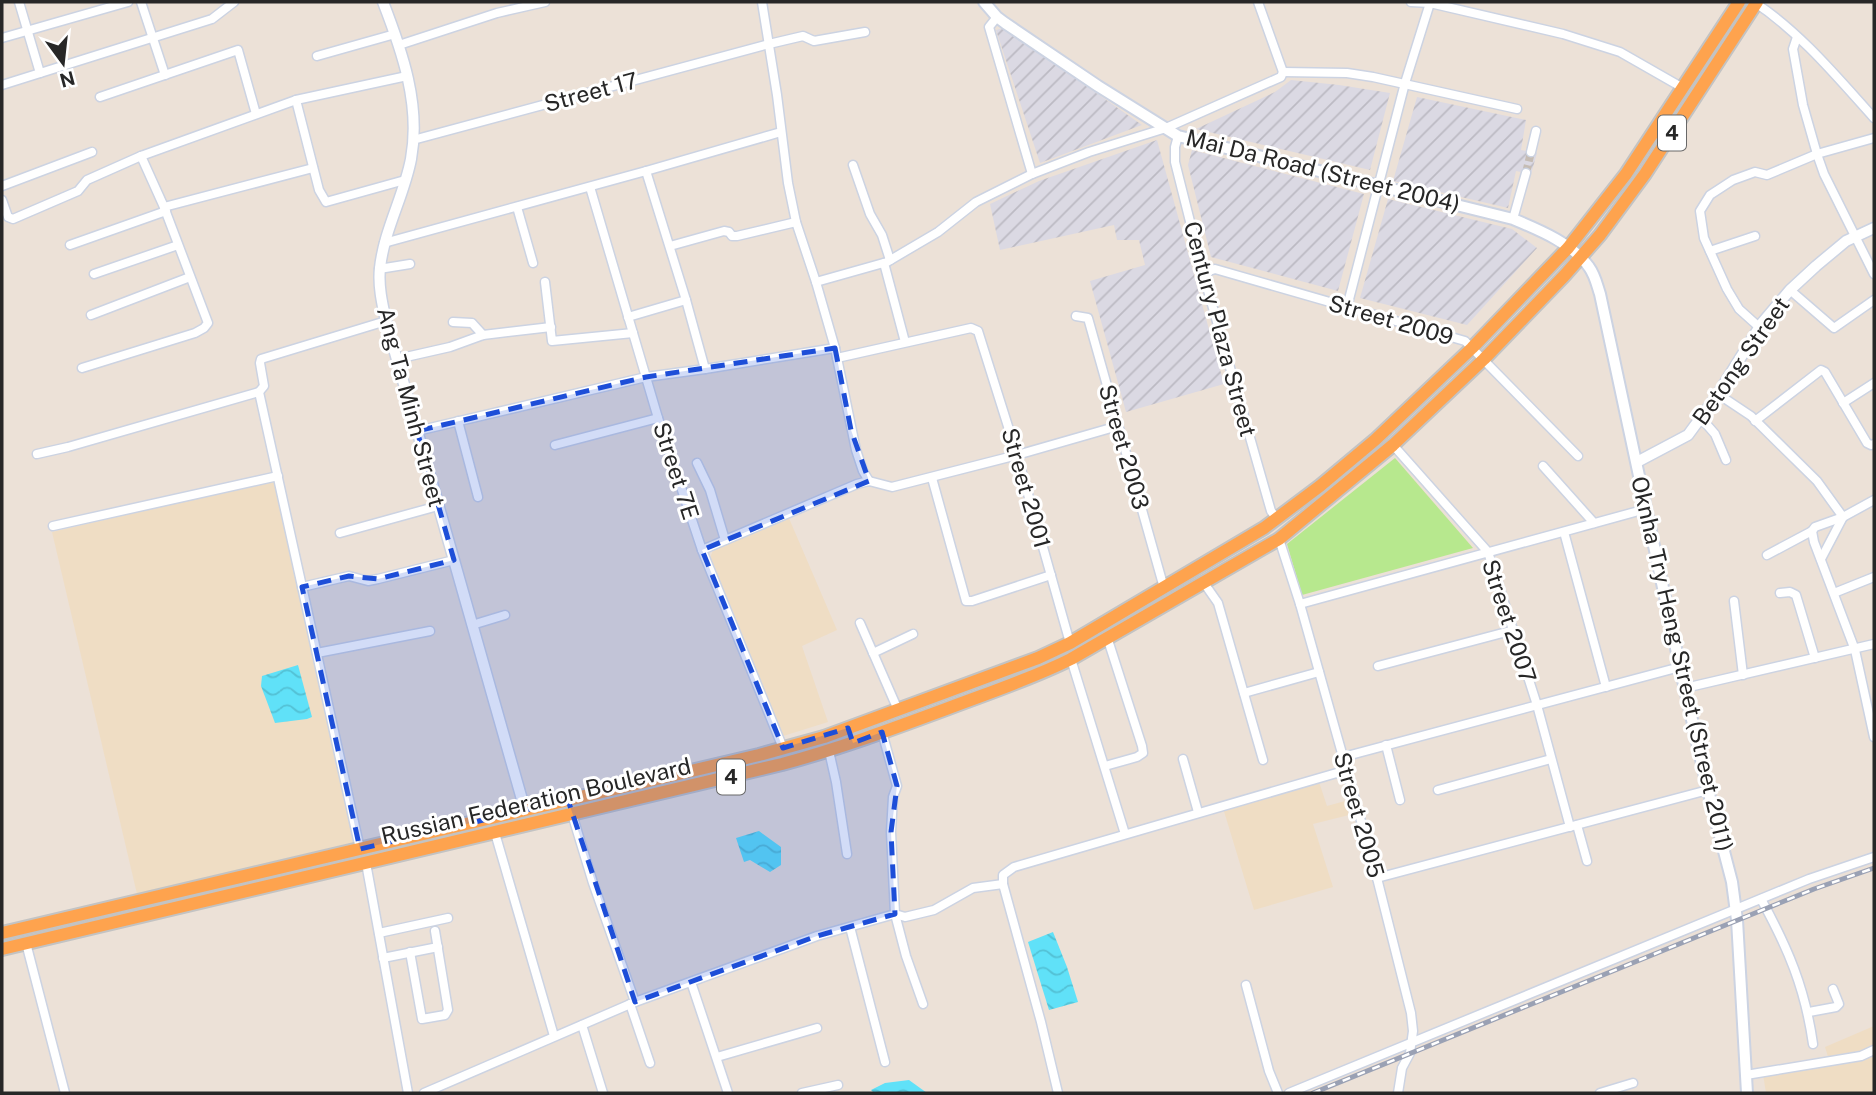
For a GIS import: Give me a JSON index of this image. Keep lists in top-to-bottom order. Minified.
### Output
{"streets":{"highway":["4","Russian Federation Boulevard"],"main road":["Mai Da Road (Street 2004)","Oknha Try Heng Street (Street 2011)"],"street":["Street 17","Street 2009","Century Plaza Street","Betong Street","Ang Ta Minh Street","Street 2003","Street 7E","Street 2001","Street 2007","Street 2005"]},"crossings":[["Street 17","Ang Ta Minh Street"],["Mai Da Road (Street 2004)","Century Plaza Street"],["Mai Da Road (Street 2004)","Oknha Try Heng Street (Street 2011)"],["Mai Da Road (Street 2004)","Russian Federation Boulevard"],["Street 2009","Century Plaza Street"],["Street 2009","Russian Federation Boulevard"],["Century Plaza Street","Russian Federation Boulevard"],["Betong Street","Oknha Try Heng Street (Street 2011)"],["Ang Ta Minh Street","Russian Federation Boulevard"],["Street 2003","Russian Federation Boulevard"],["Street 7E","Russian Federation Boulevard"],["Street 2001","Russian Federation Boulevard"],["Street 2007","Russian Federation Boulevard"],["Oknha Try Heng Street (Street 2011)","Russian Federation Boulevard"],["Russian Federation Boulevard","Street 2005"]],"north":"bottom"}
